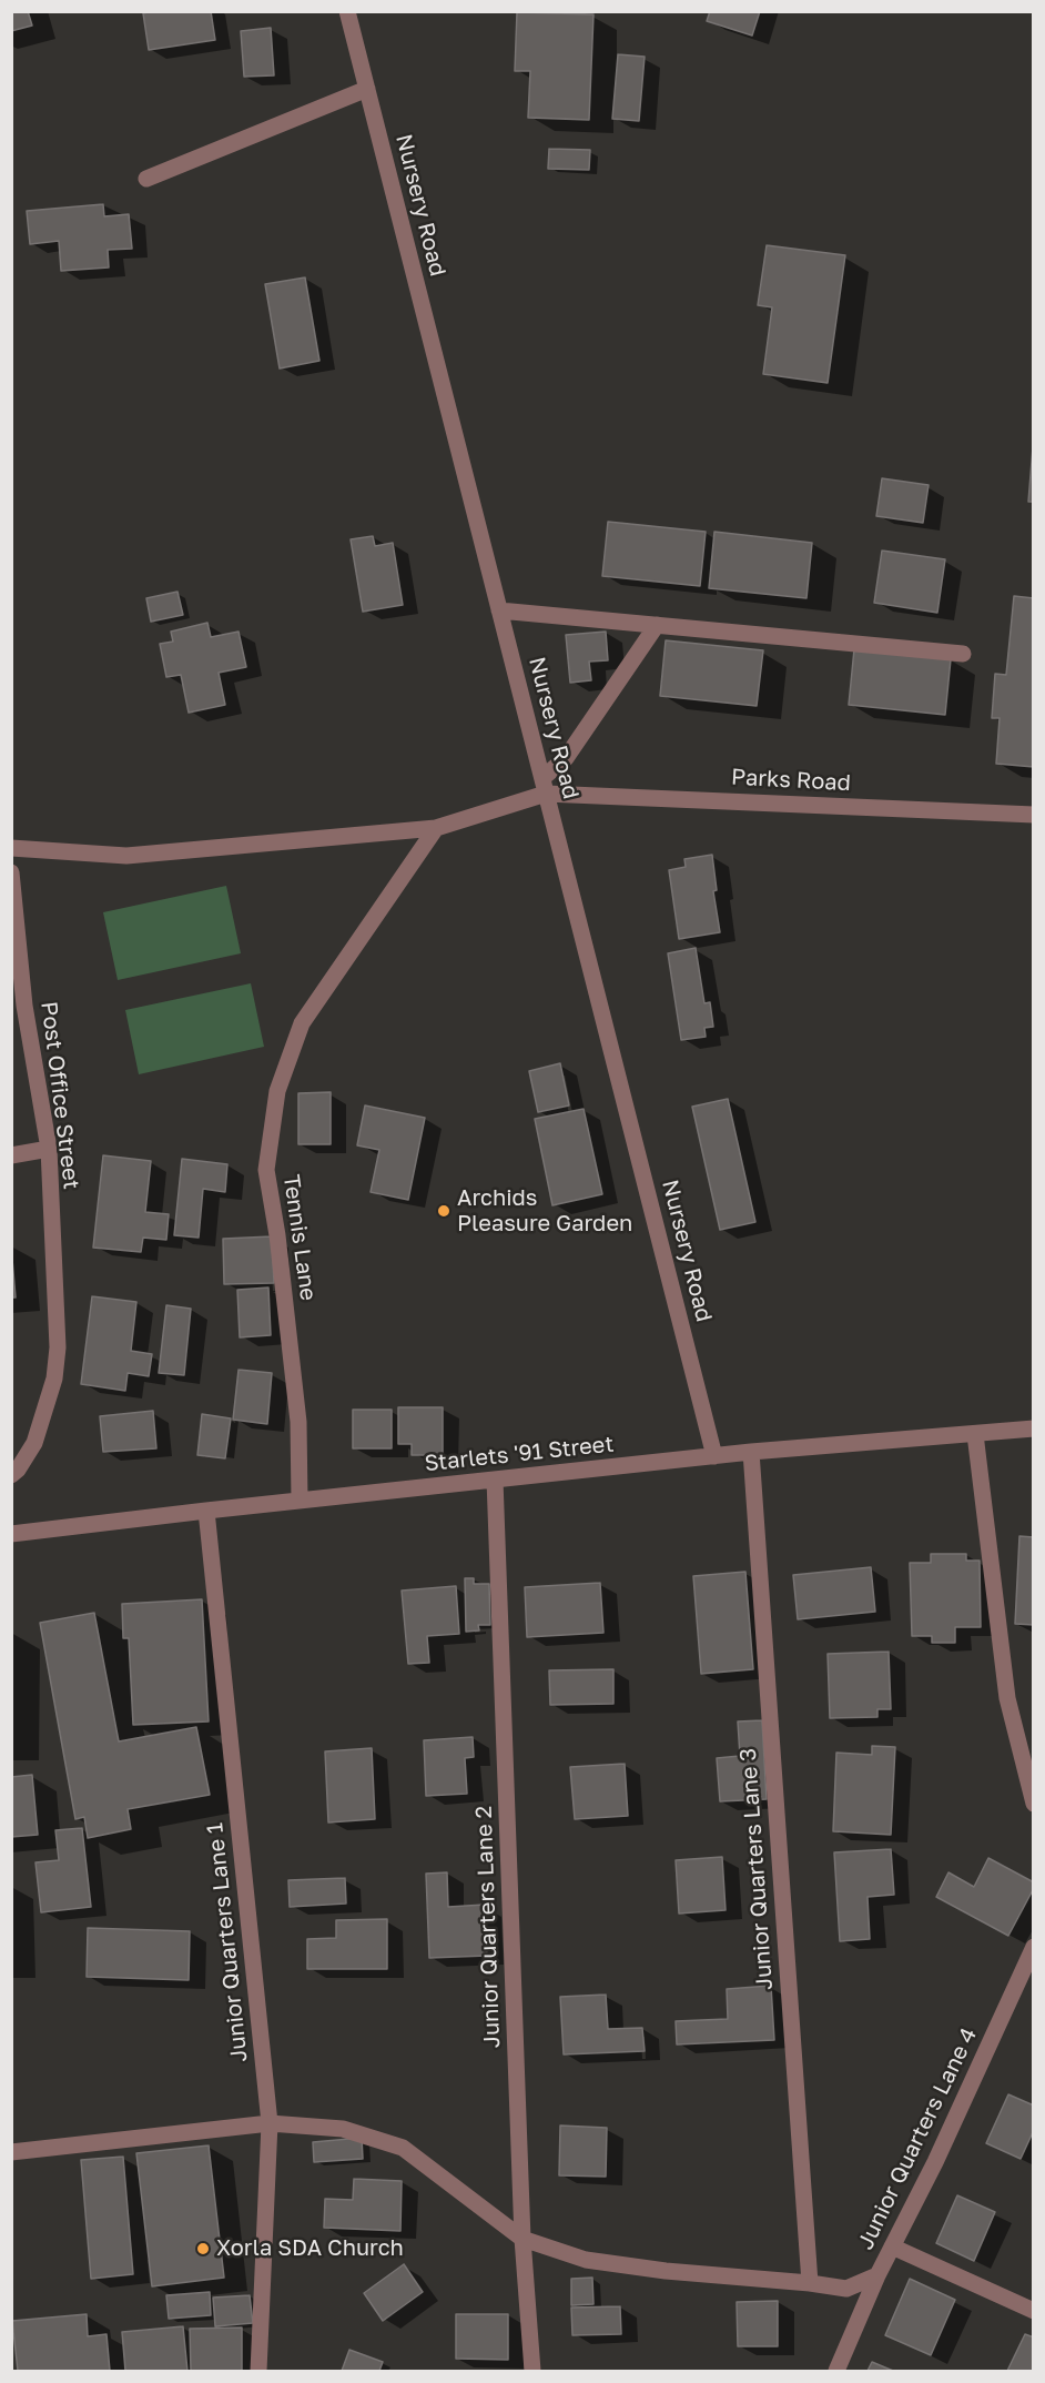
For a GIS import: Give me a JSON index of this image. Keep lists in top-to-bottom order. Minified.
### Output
{"streets":{"street":["Nursery Road","Parks Road","Post Office Street","Tennis Lane","Starlets '91 Street","Junior Quarters Lane 3","Junior Quarters Lane 2","Junior Quarters Lane 1","Junior Quarters Lane 4"]},"crossings":[["Nursery Road","Parks Road"],["Nursery Road","Starlets '91 Street"],["Tennis Lane","Starlets '91 Street"],["Starlets '91 Street","Junior Quarters Lane 3"],["Starlets '91 Street","Junior Quarters Lane 2"],["Starlets '91 Street","Junior Quarters Lane 1"],["Junior Quarters Lane 3","Junior Quarters Lane 4"],["Junior Quarters Lane 2","Junior Quarters Lane 4"],["Junior Quarters Lane 1","Junior Quarters Lane 4"]],"places":["Archids Pleasure Garden","Xorla SDA Church"]}
